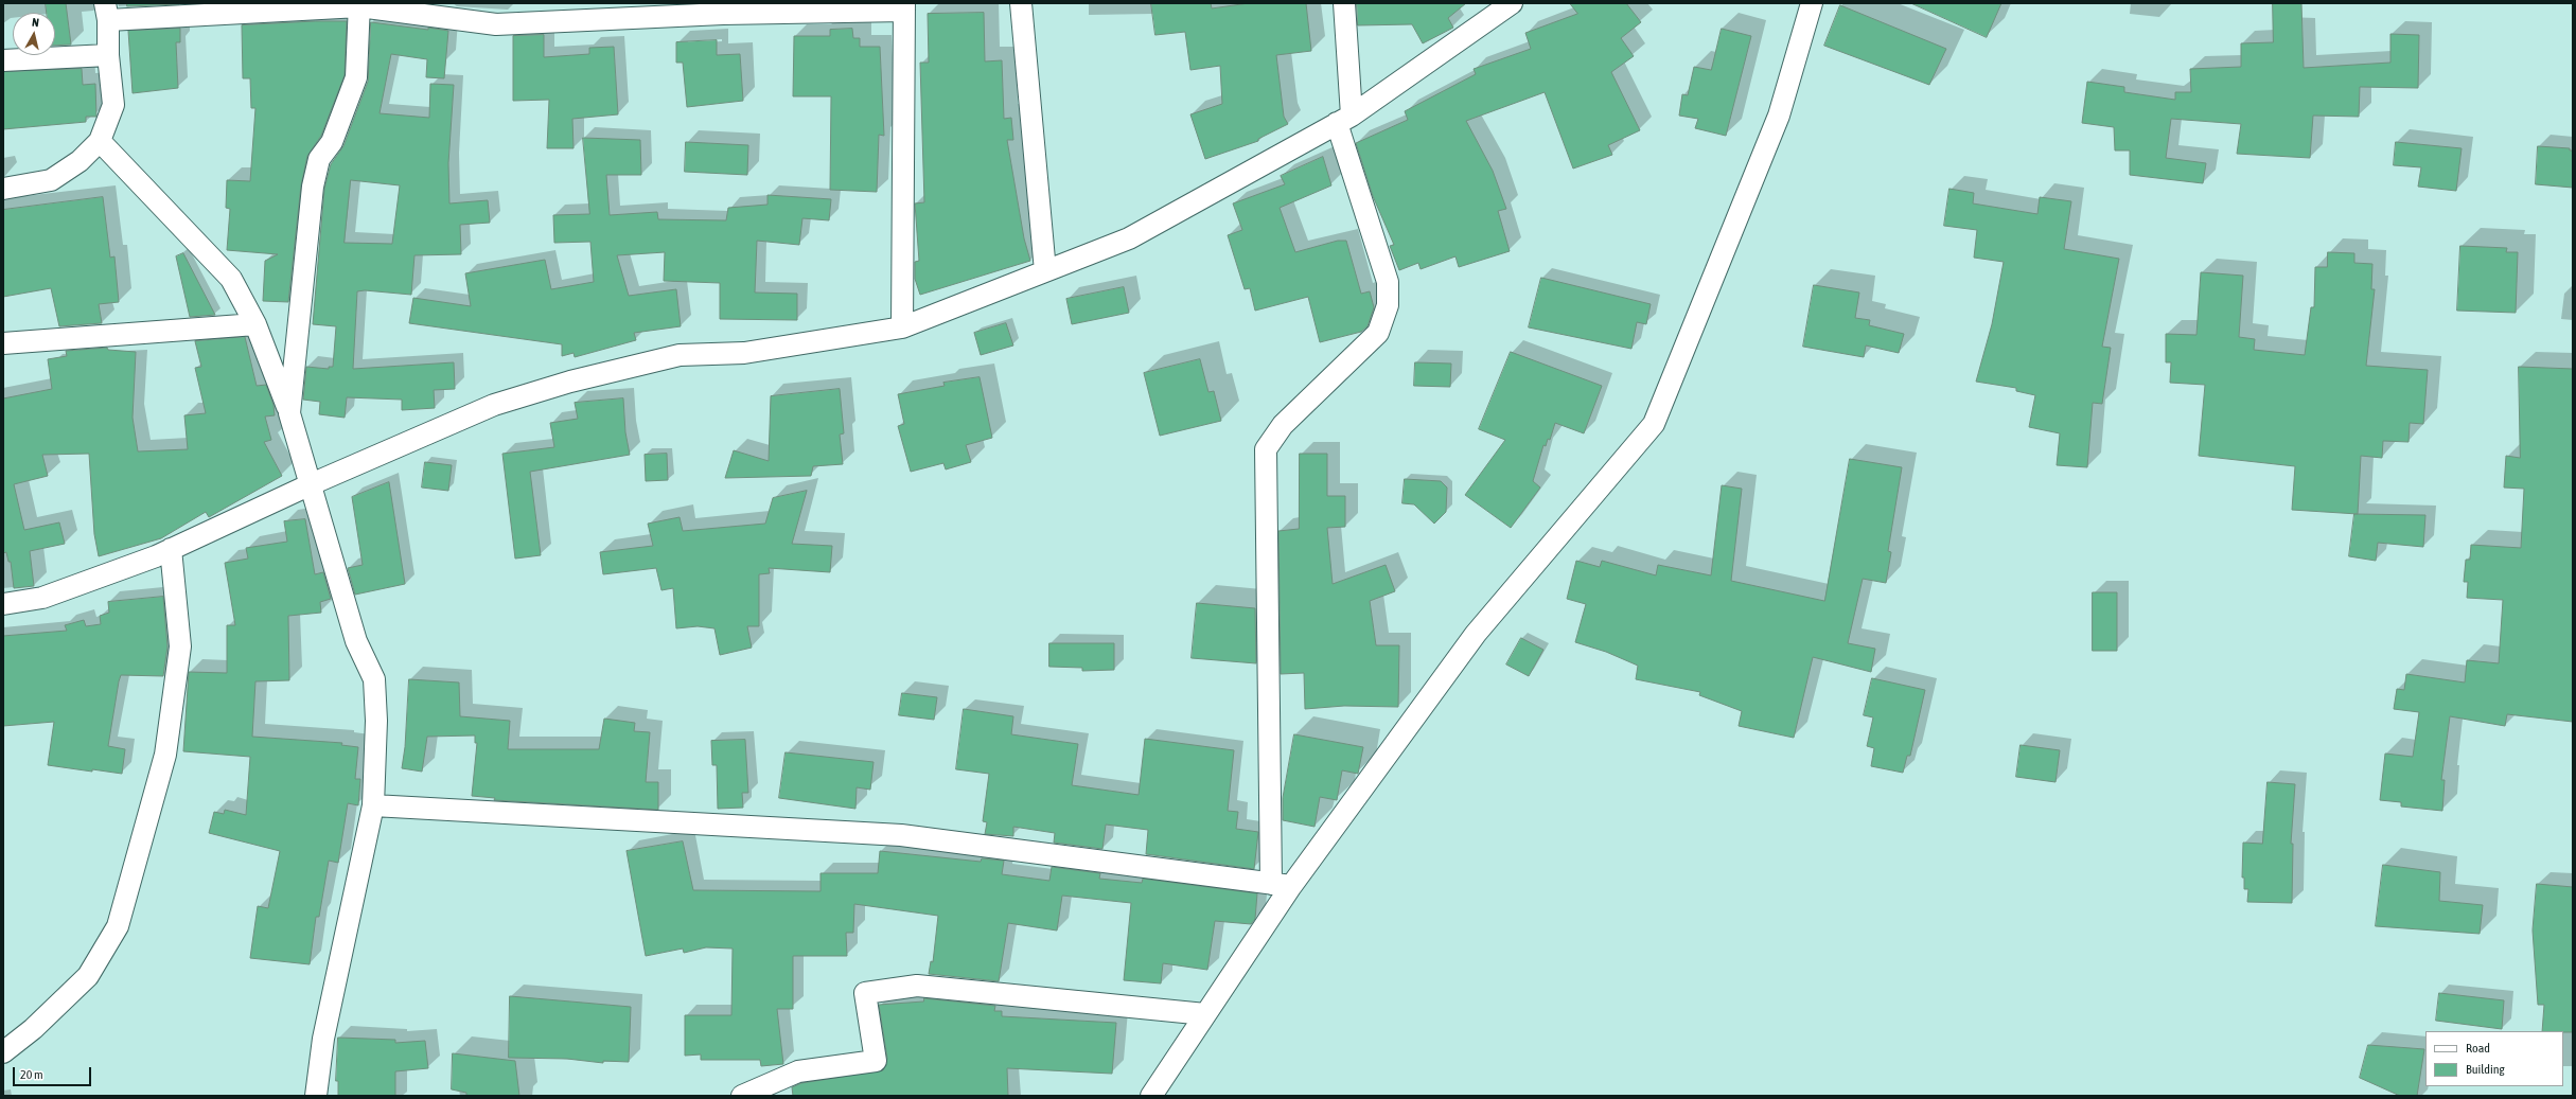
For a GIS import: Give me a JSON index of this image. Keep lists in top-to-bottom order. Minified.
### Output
{"legend":["Road","Building"],"scale_bar":"20 m","north":"top"}
